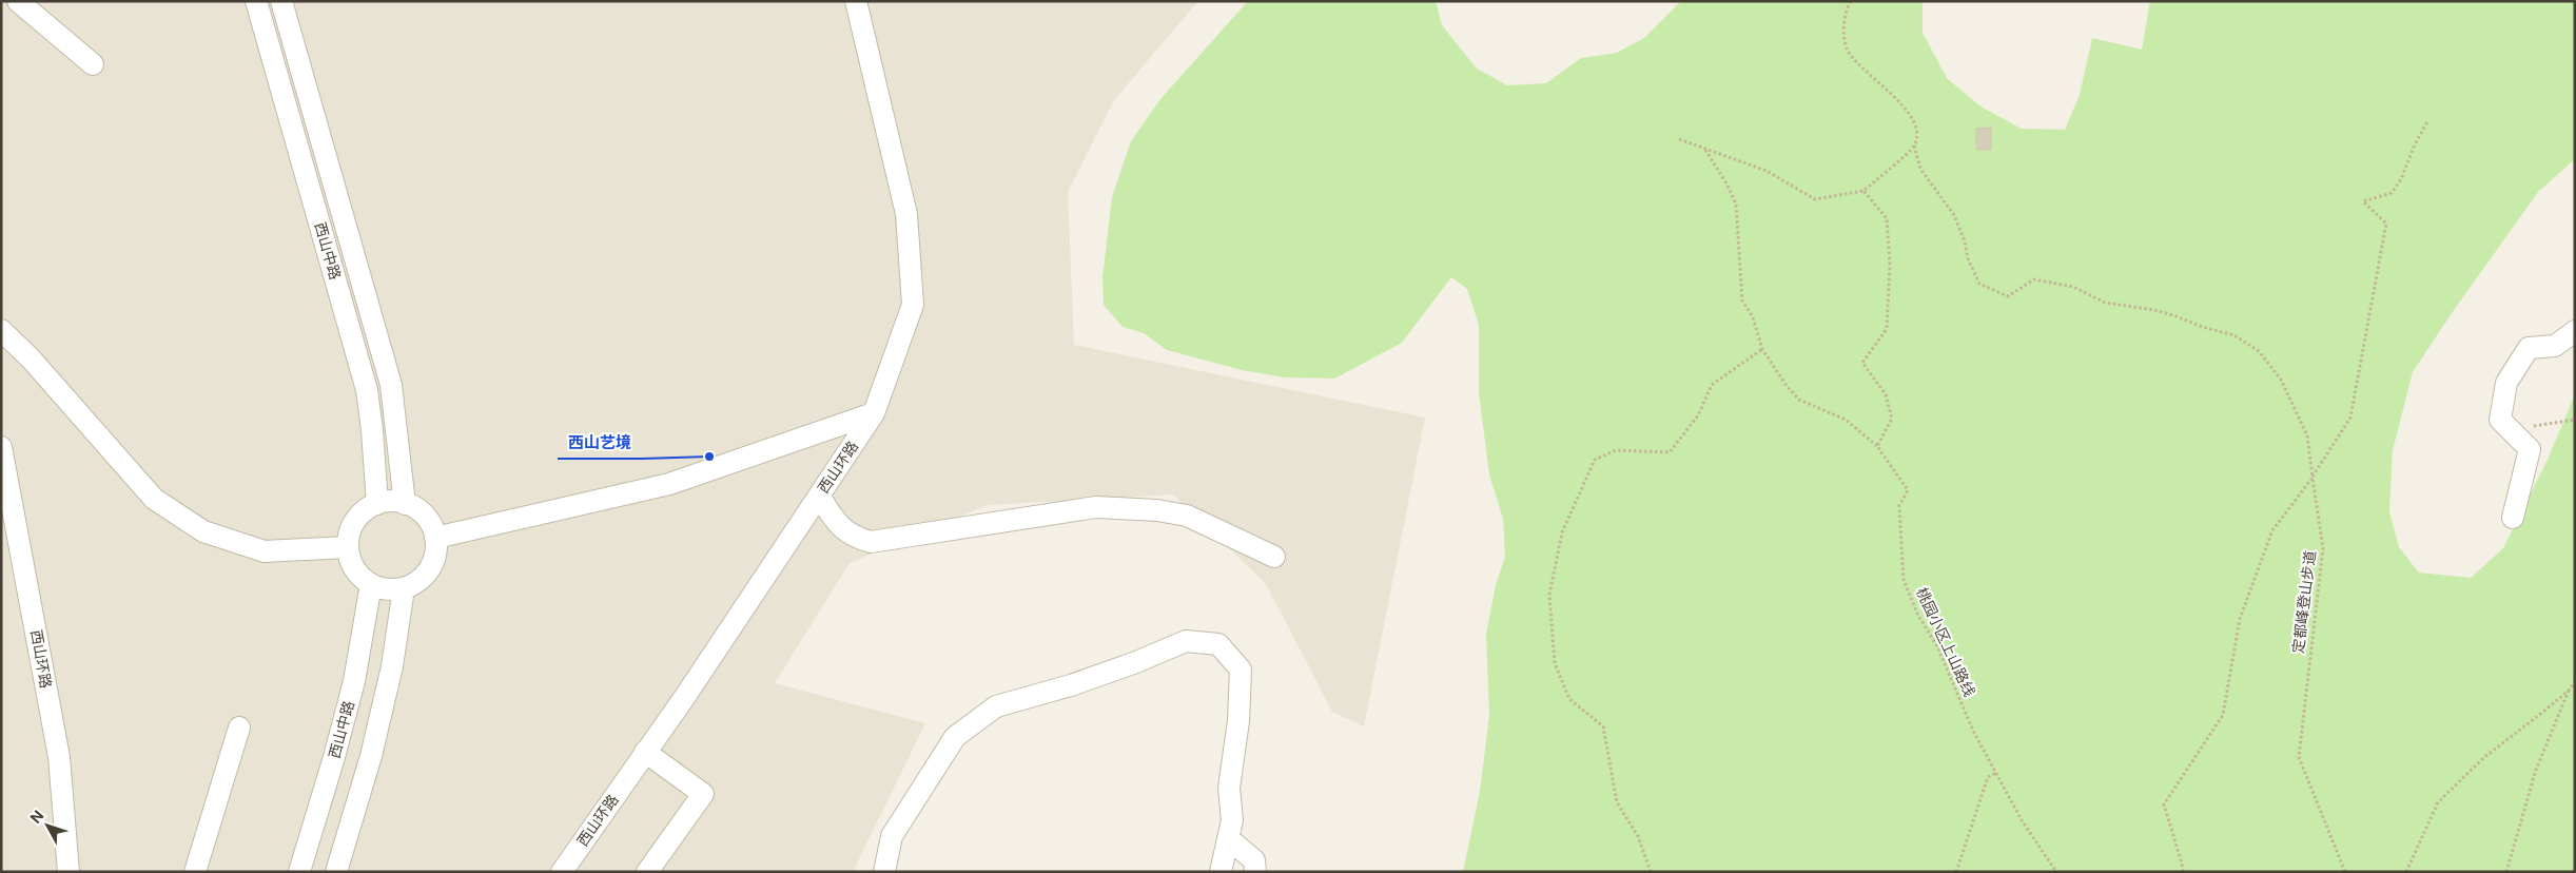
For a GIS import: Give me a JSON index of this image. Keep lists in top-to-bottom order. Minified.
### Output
{"streets":{"street":["西山中路","西山环路"],"path":["定都峰登山步道","桃园小区上山路线"]},"places":["西山艺境"],"north":"top left"}
